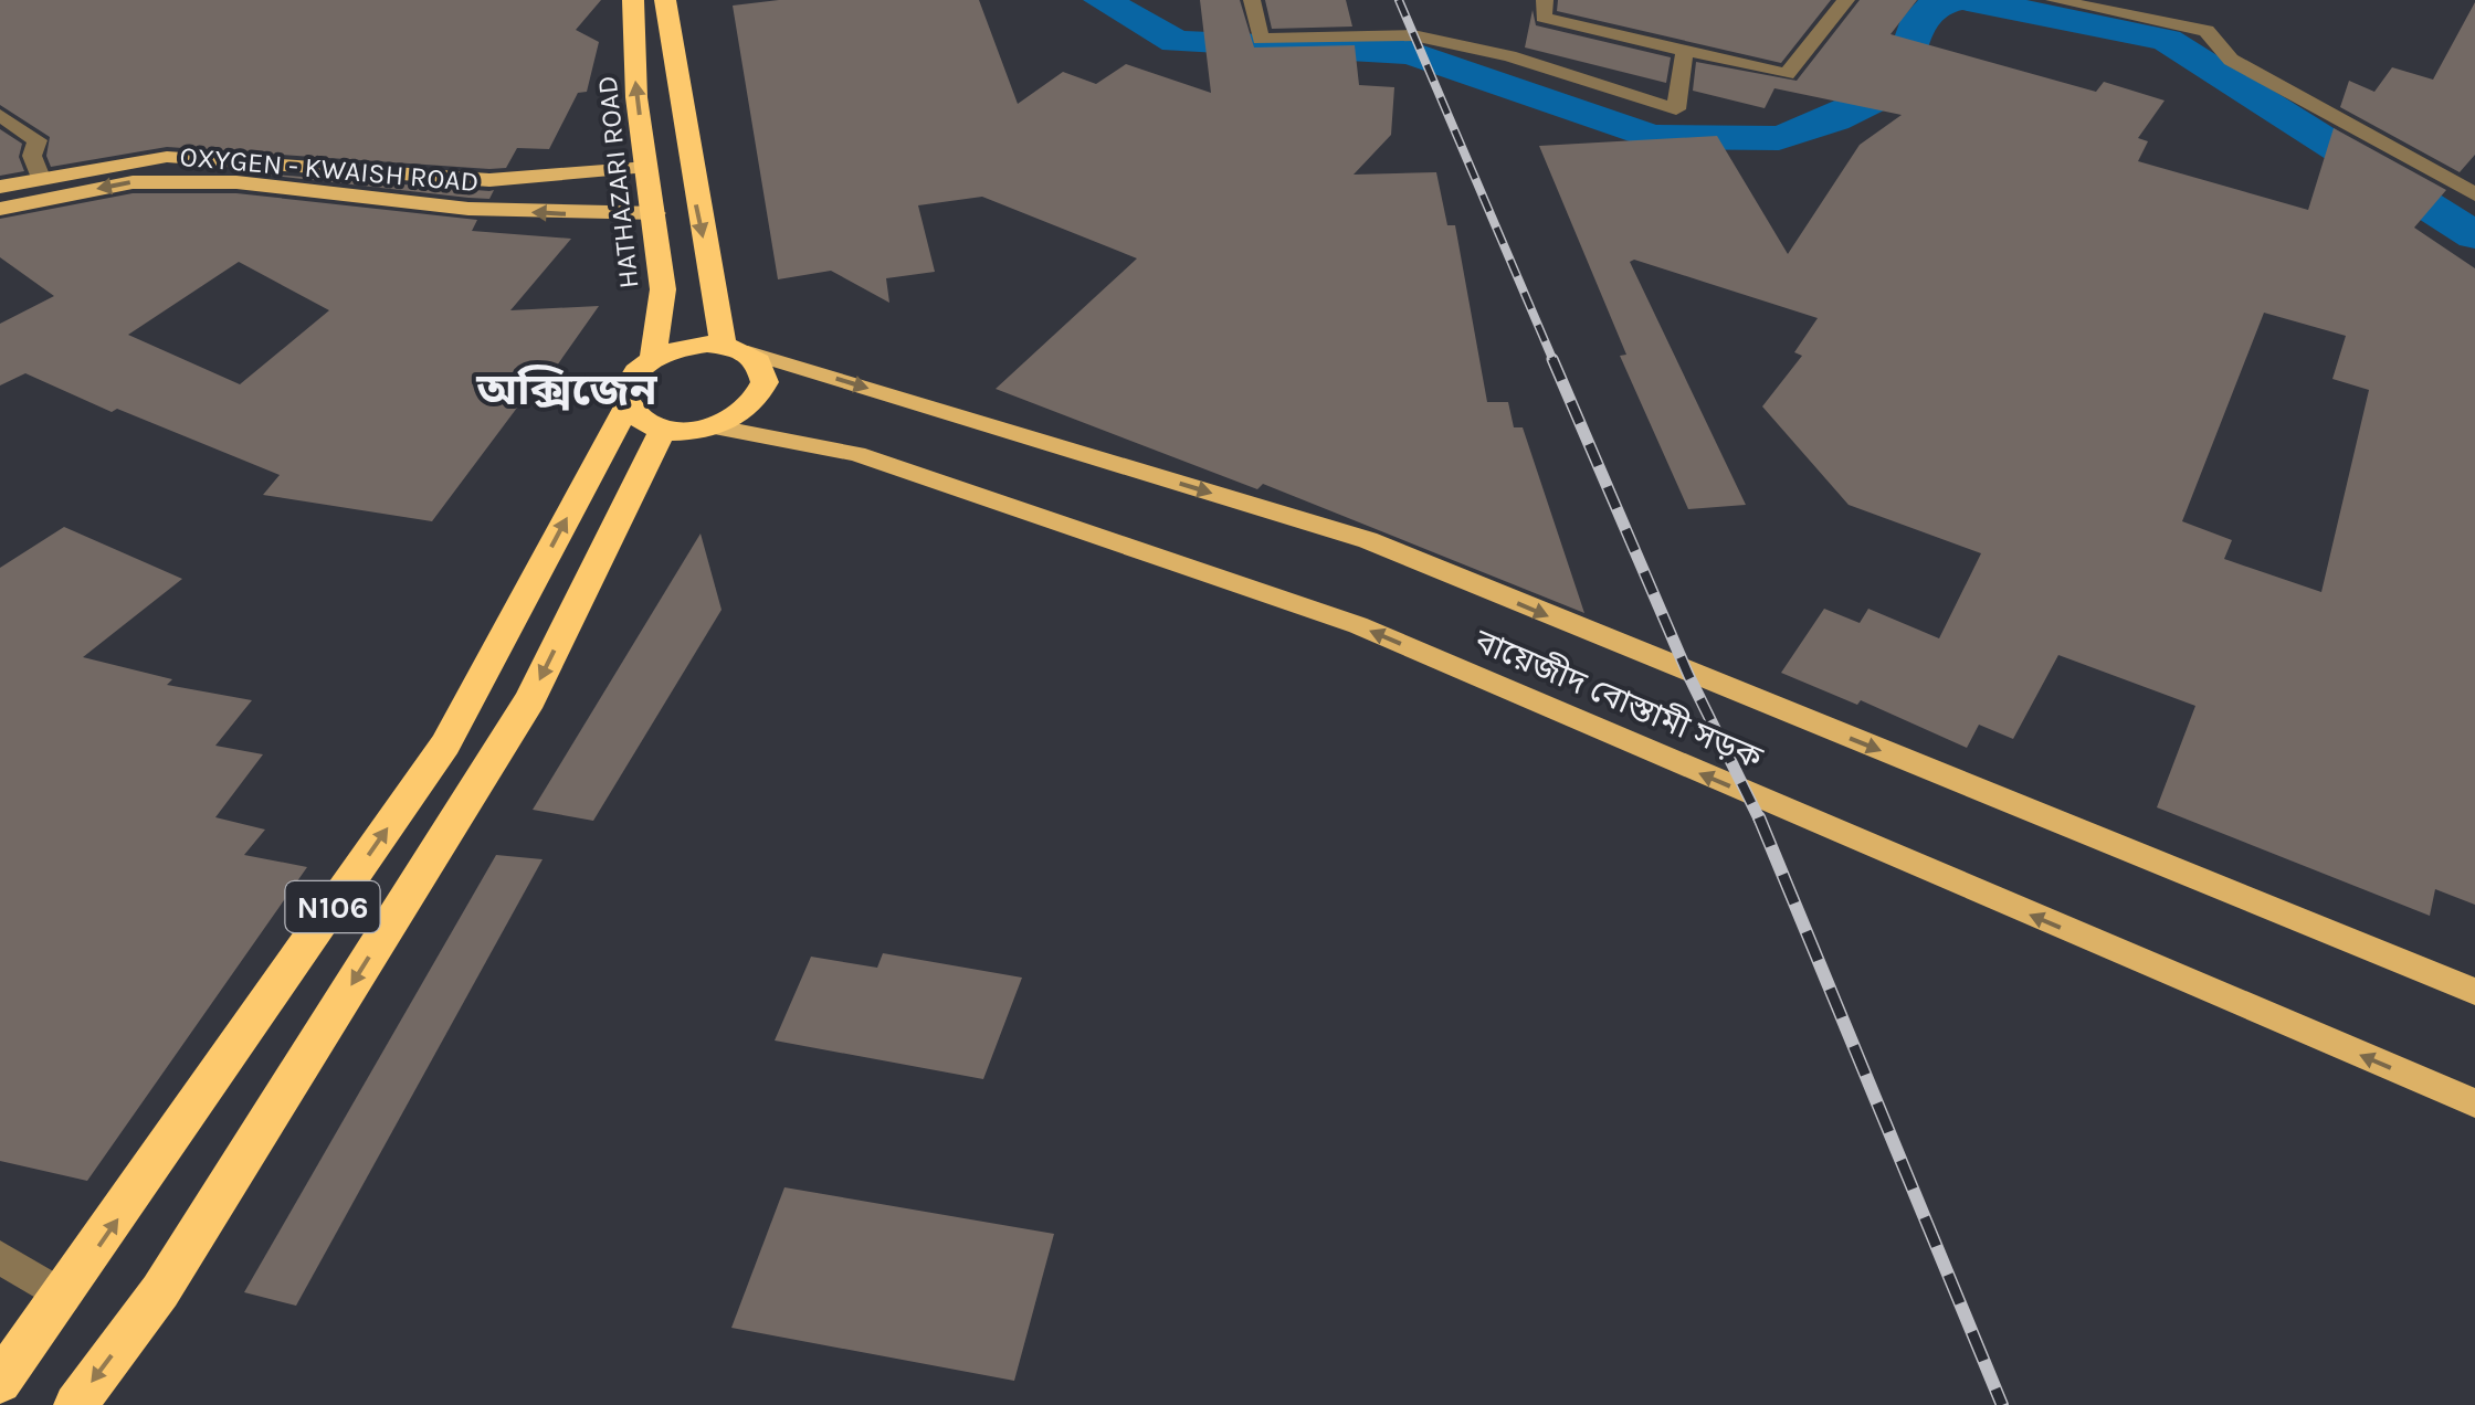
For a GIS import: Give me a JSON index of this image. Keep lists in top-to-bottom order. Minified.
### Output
{"streets":{"highway":["HATHAZARI ROAD","N106"],"main road":["OXYGEN - KWAISH ROAD","বায়েজীদ বোস্তামী সড়ক"]},"crossings":[["OXYGEN - KWAISH ROAD","HATHAZARI ROAD"],["HATHAZARI ROAD","বায়েজীদ বোস্তামী সড়ক"],["HATHAZARI ROAD","N106"],["বায়েজীদ বোস্তামী সড়ক","N106"]],"districts":["অক্সিজেন"]}
